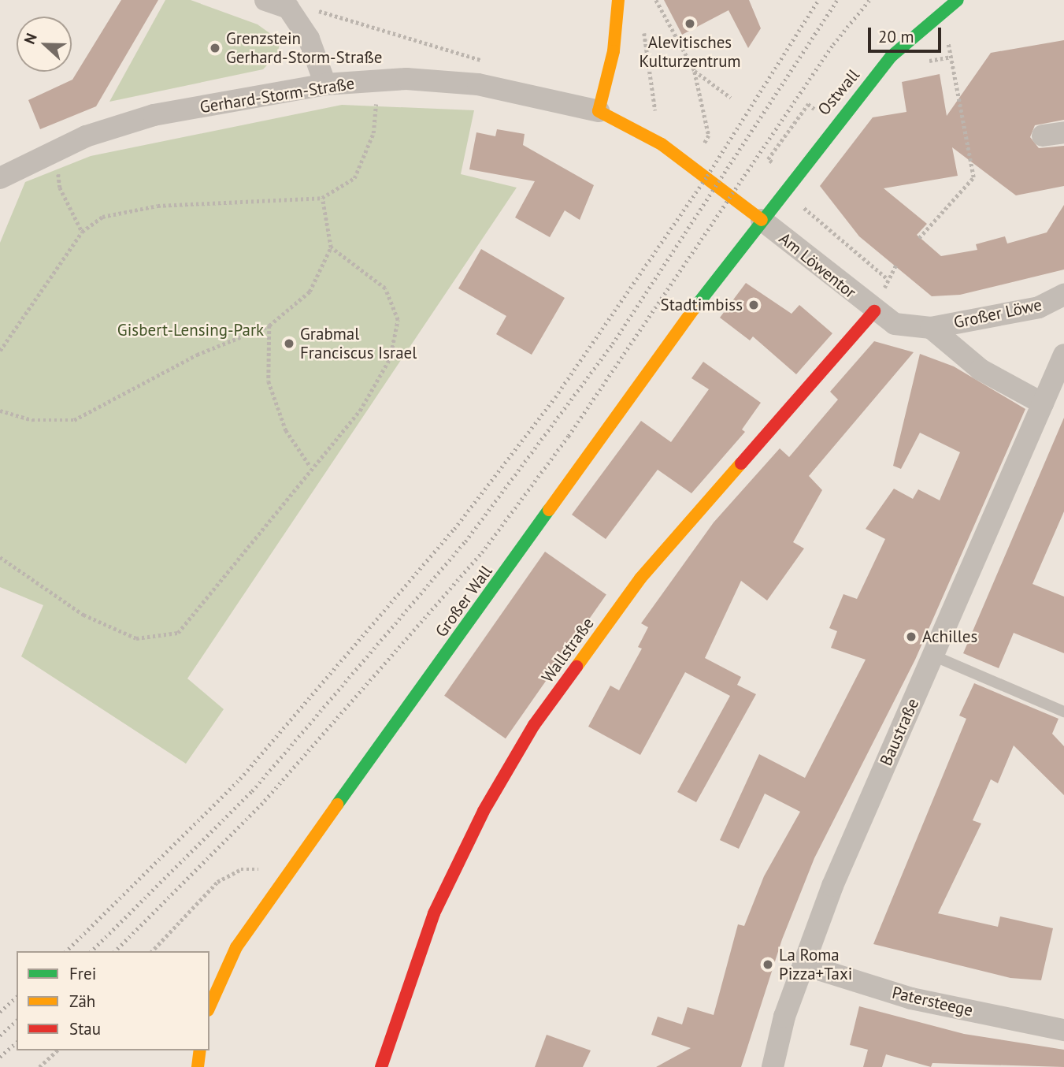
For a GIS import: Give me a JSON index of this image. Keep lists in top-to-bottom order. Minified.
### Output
{"streets":{"main road":["Ostwall","Gerhard-Storm-Straße","Großer Wall","Wallstraße"],"street":["Am Löwentor","Großer Löwe","Baustraße","Patersteege"]},"crossings":[["Ostwall","Gerhard-Storm-Straße"],["Ostwall","Am Löwentor"],["Ostwall","Großer Wall"],["Gerhard-Storm-Straße","Am Löwentor"],["Gerhard-Storm-Straße","Großer Wall"],["Am Löwentor","Großer Löwe"],["Am Löwentor","Großer Wall"],["Am Löwentor","Wallstraße"],["Großer Löwe","Wallstraße"],["Großer Löwe","Baustraße"],["Baustraße","Patersteege"]],"parks":["Gisbert-Lensing-Park"],"places":["Alevitisches Kulturzentrum","Grenzstein Gerhard-Storm-Straße","Stadtimbiss","Grabmal Franciscus Israel","Achilles","La Roma Pizza+Taxi"],"legend":["Frei","Zäh","Stau"],"scale_bar":"20 m","north":"left"}
